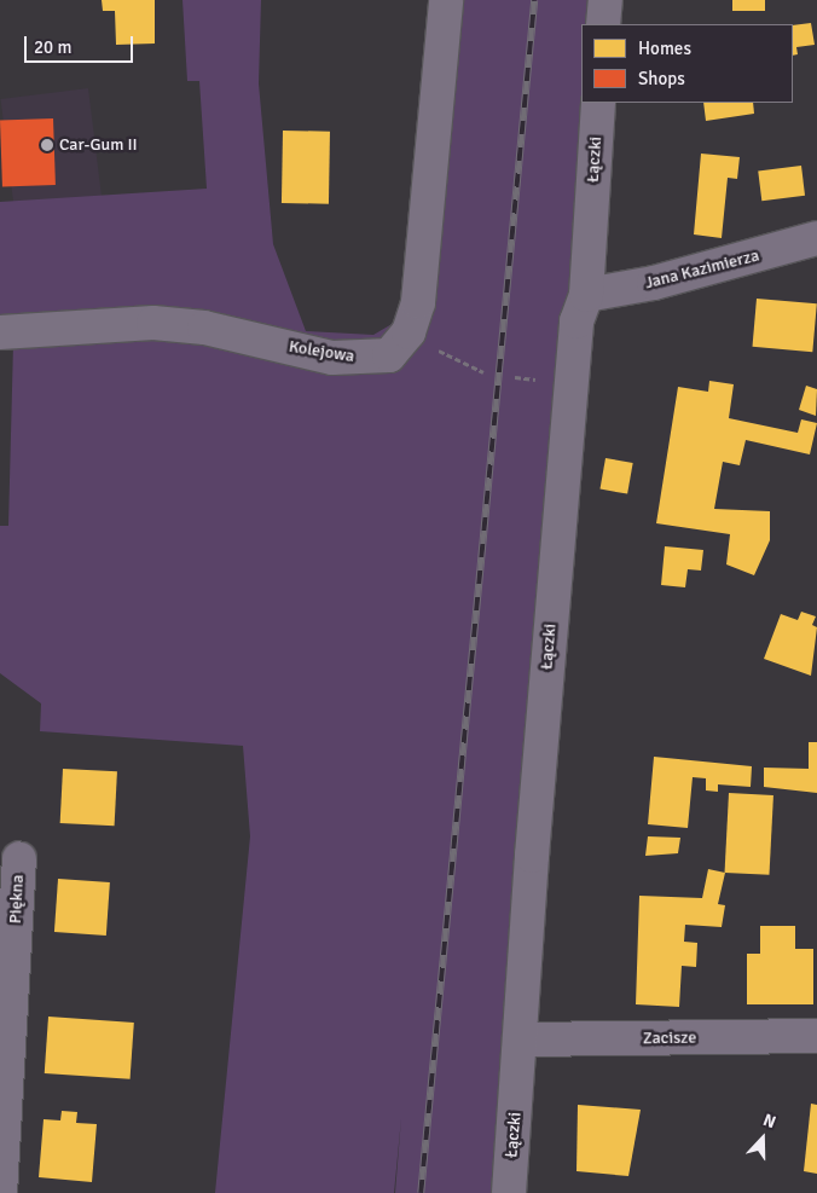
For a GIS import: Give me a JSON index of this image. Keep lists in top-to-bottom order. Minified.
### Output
{"streets":{"street":["Łączki","Jana Kazimierza","Kolejowa","Piękna","Zacisze"]},"crossings":[["Łączki","Jana Kazimierza"],["Łączki","Zacisze"]],"places":["Car-Gum II"],"legend":["Homes","Shops"],"scale_bar":"20 m","north":"top"}
